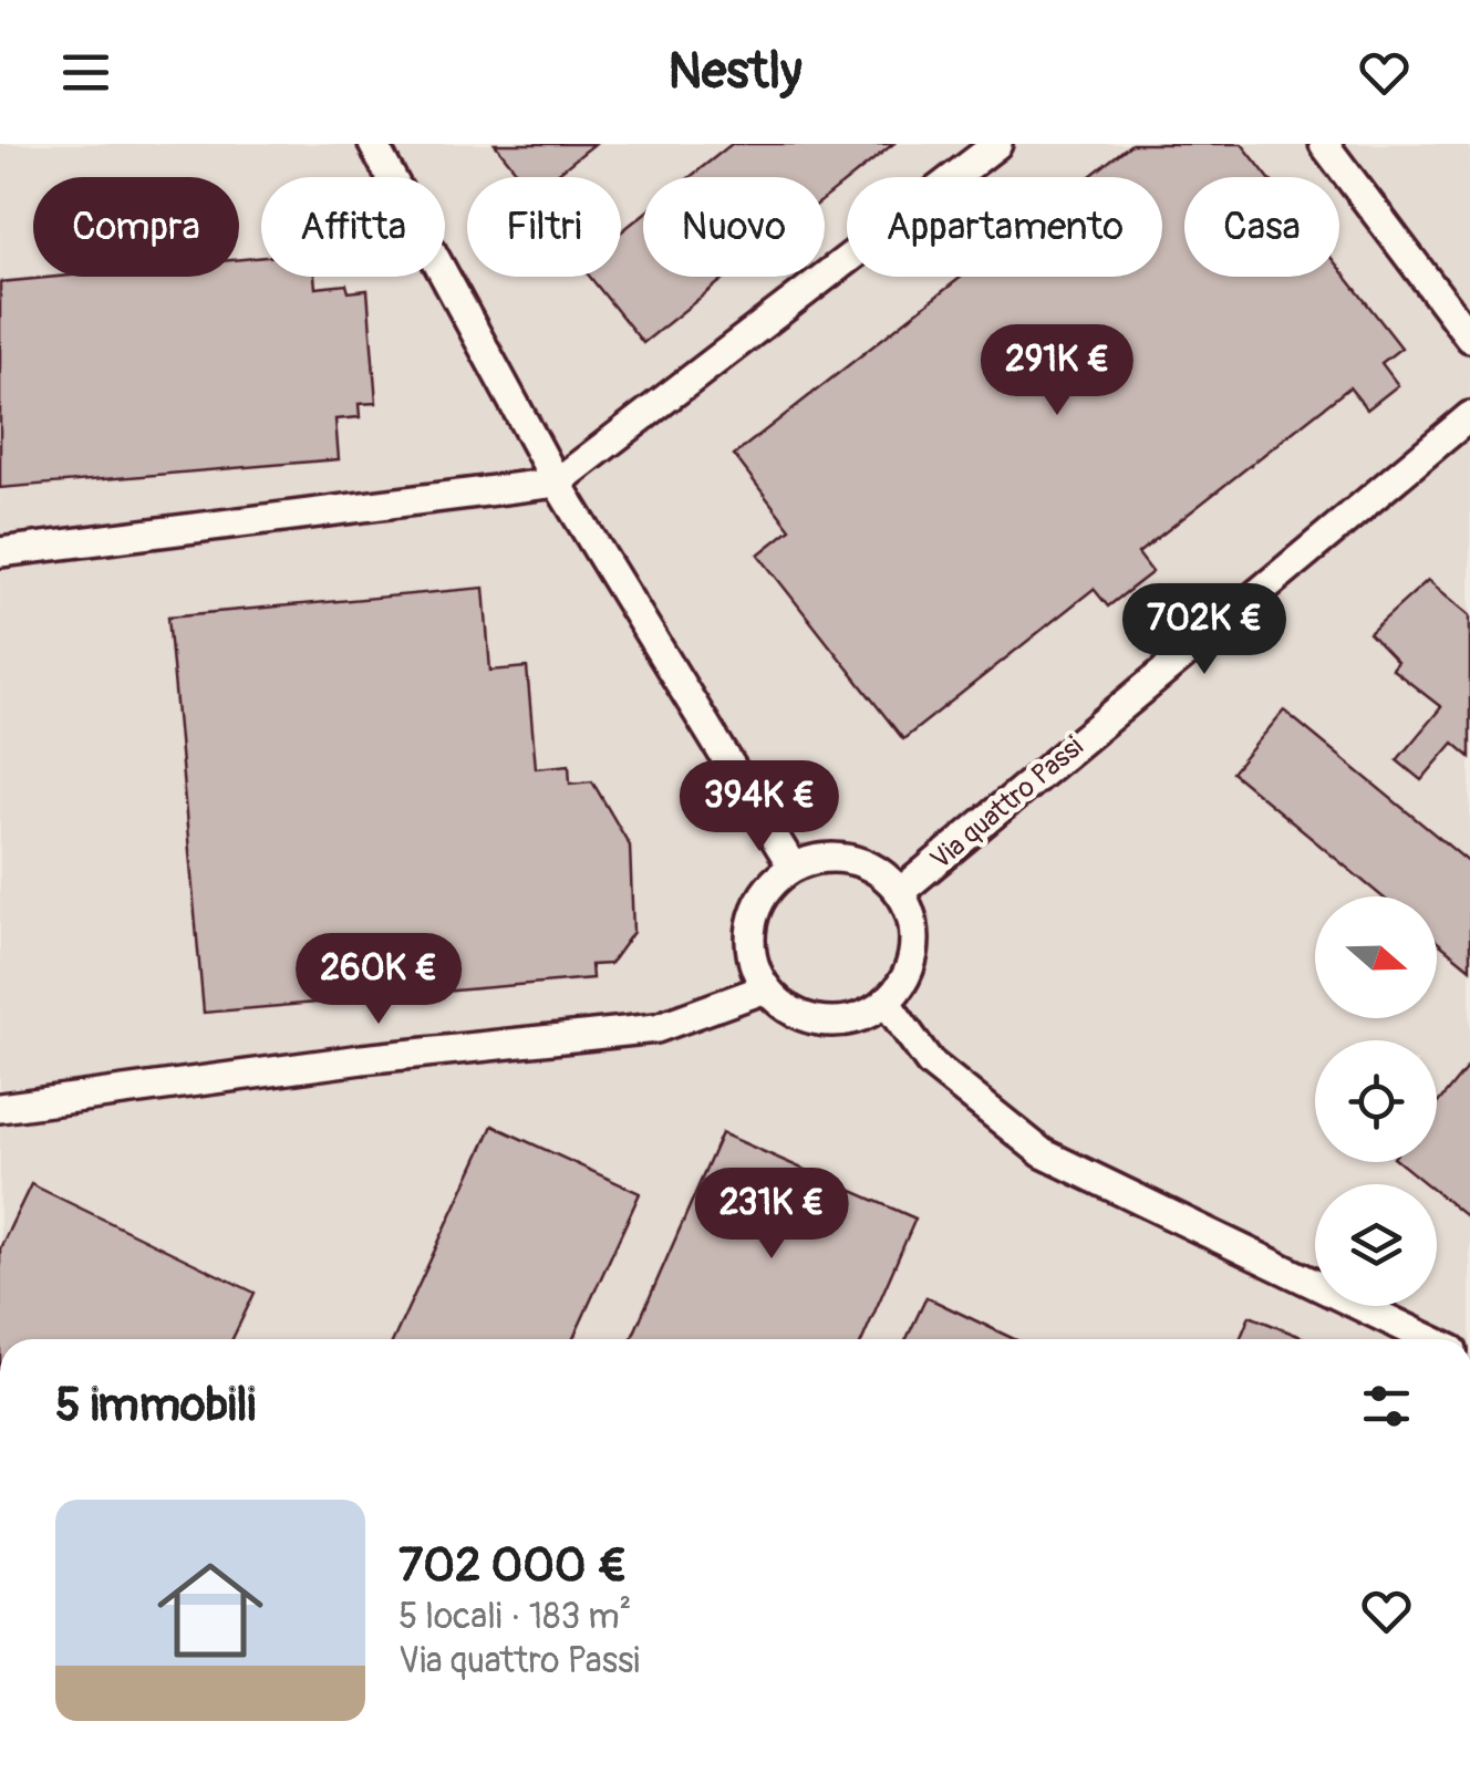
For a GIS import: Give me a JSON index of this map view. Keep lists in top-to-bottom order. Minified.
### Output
{"streets":{"street":["Via quattro Passi"]},"north":"right","page":{"header":"Nestly","chip":["Compra","Affitta","Filtri","Nuovo","Appartamento","Casa"],"price":["291K €","702K €","394K €","260K €","231K €"],"heading":"5 immobili","list":[{"name":"702 000 €","note":"5 locali · 183 m² · Via quattro Passi"}]}}
